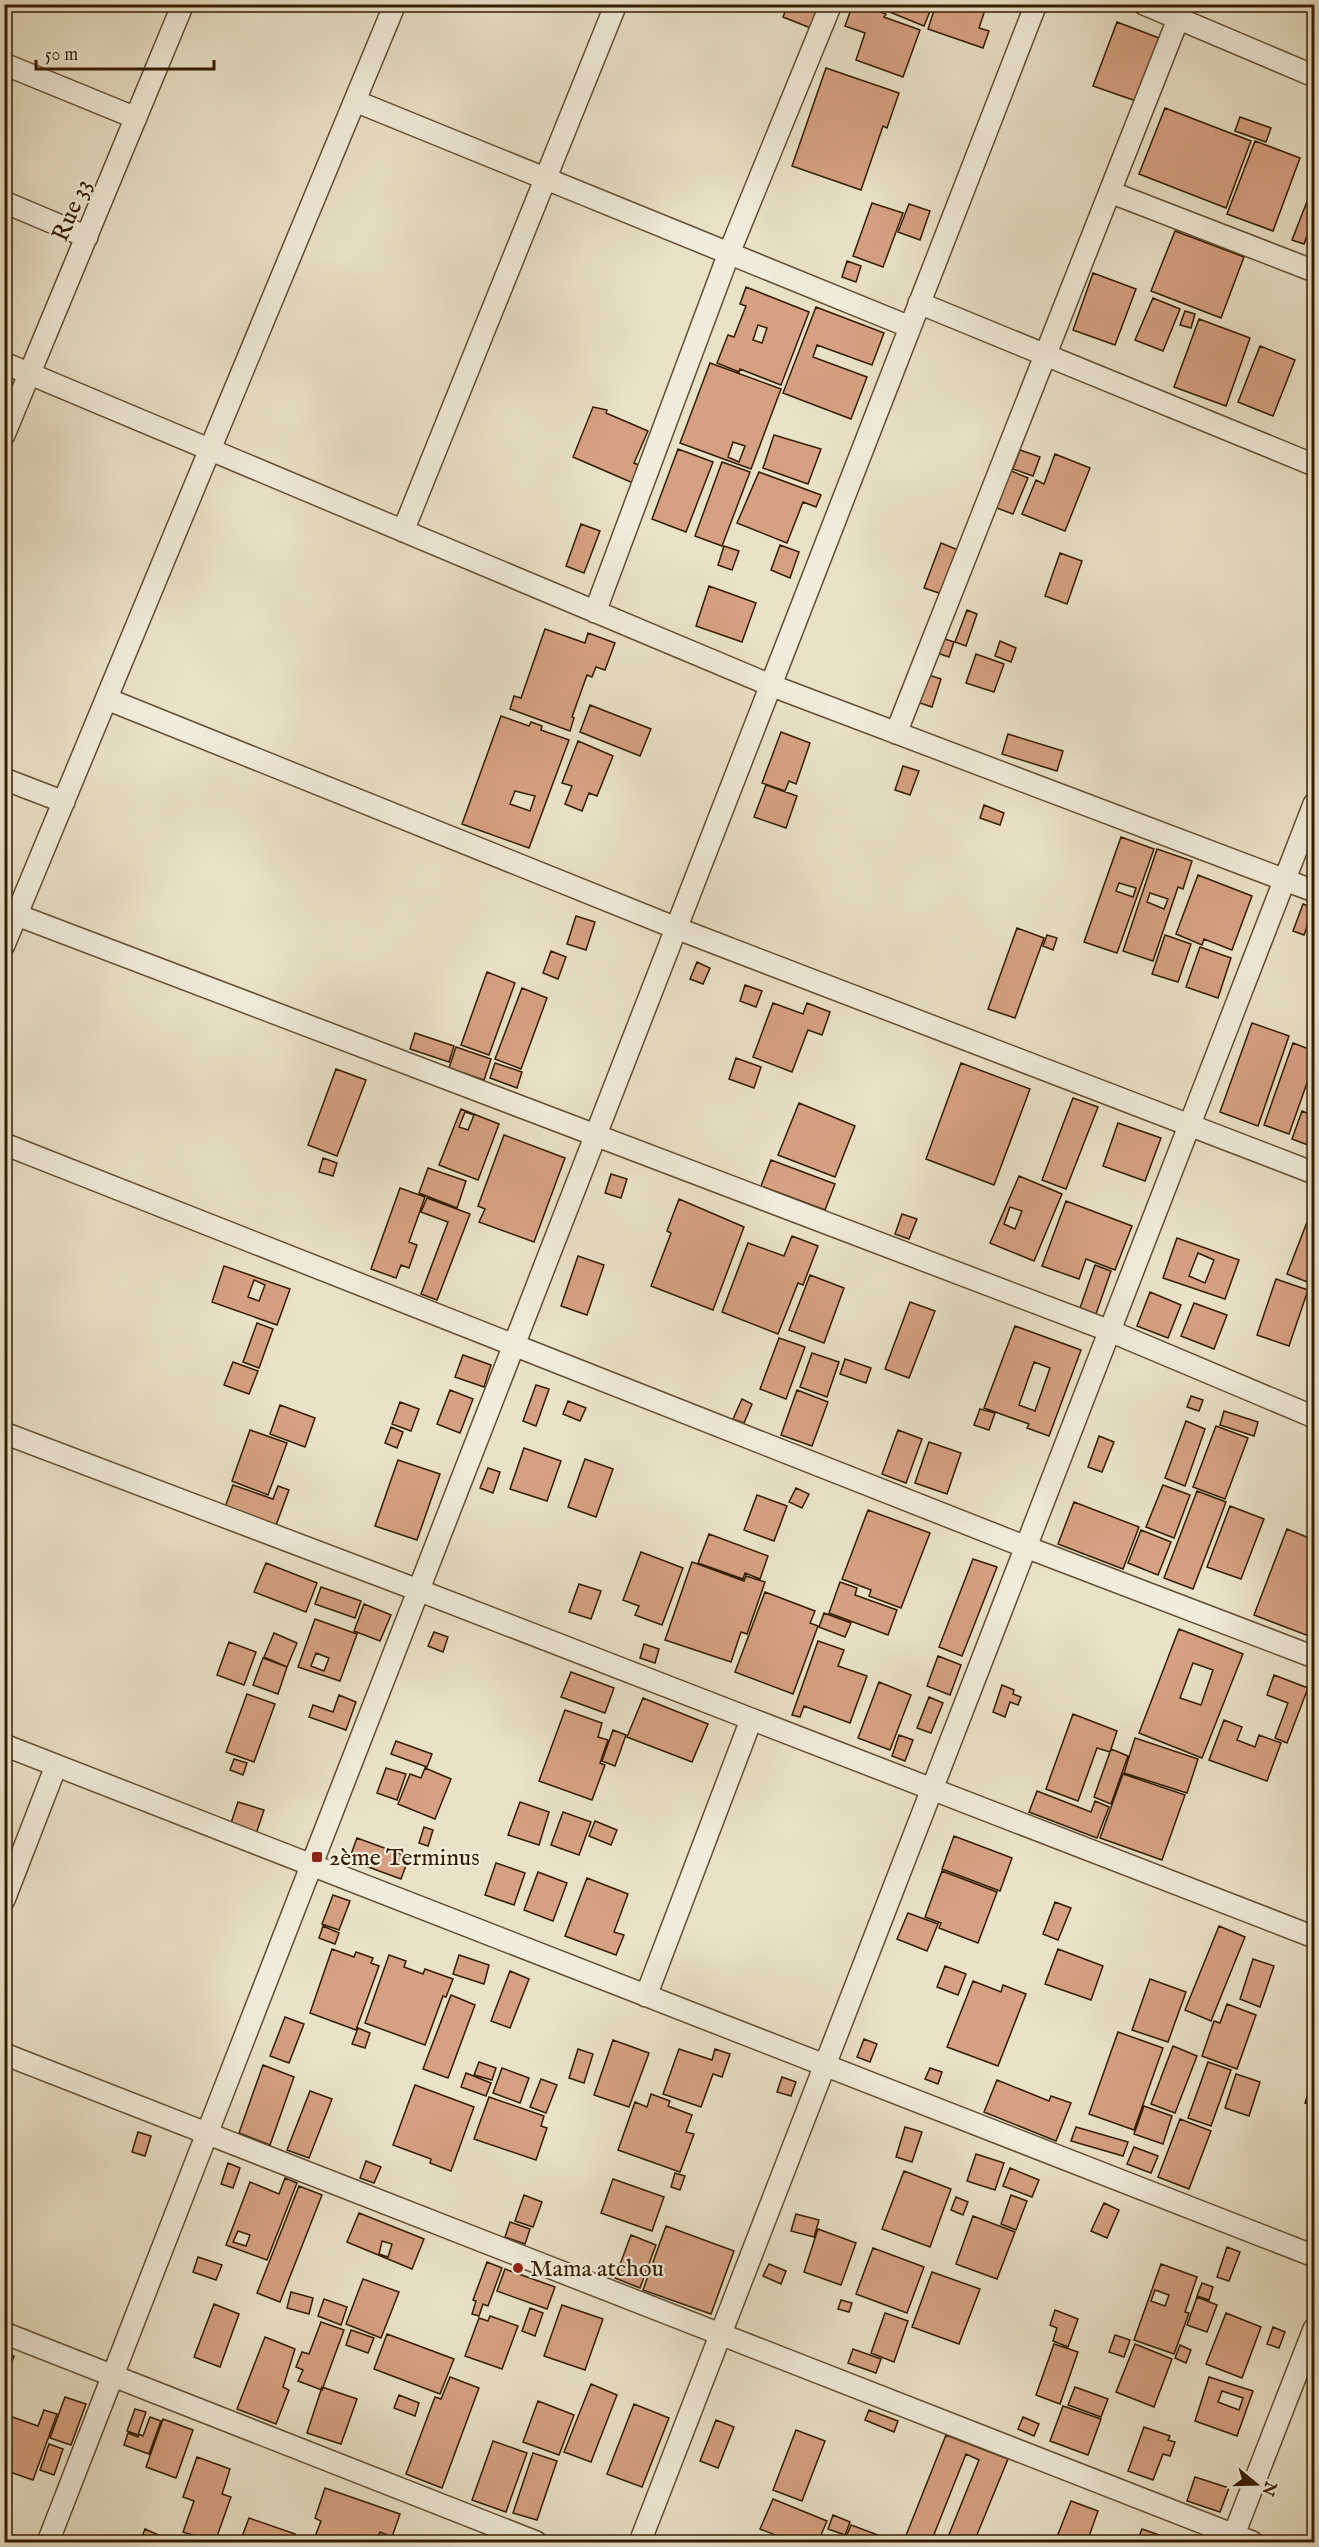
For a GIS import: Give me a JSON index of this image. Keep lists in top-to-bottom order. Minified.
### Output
{"streets":{"street":["Rue 33"]},"places":{"transit":["2ème Terminus"],"other":["Mama atchou"]},"scale_bar":"50 m","north":"right"}
